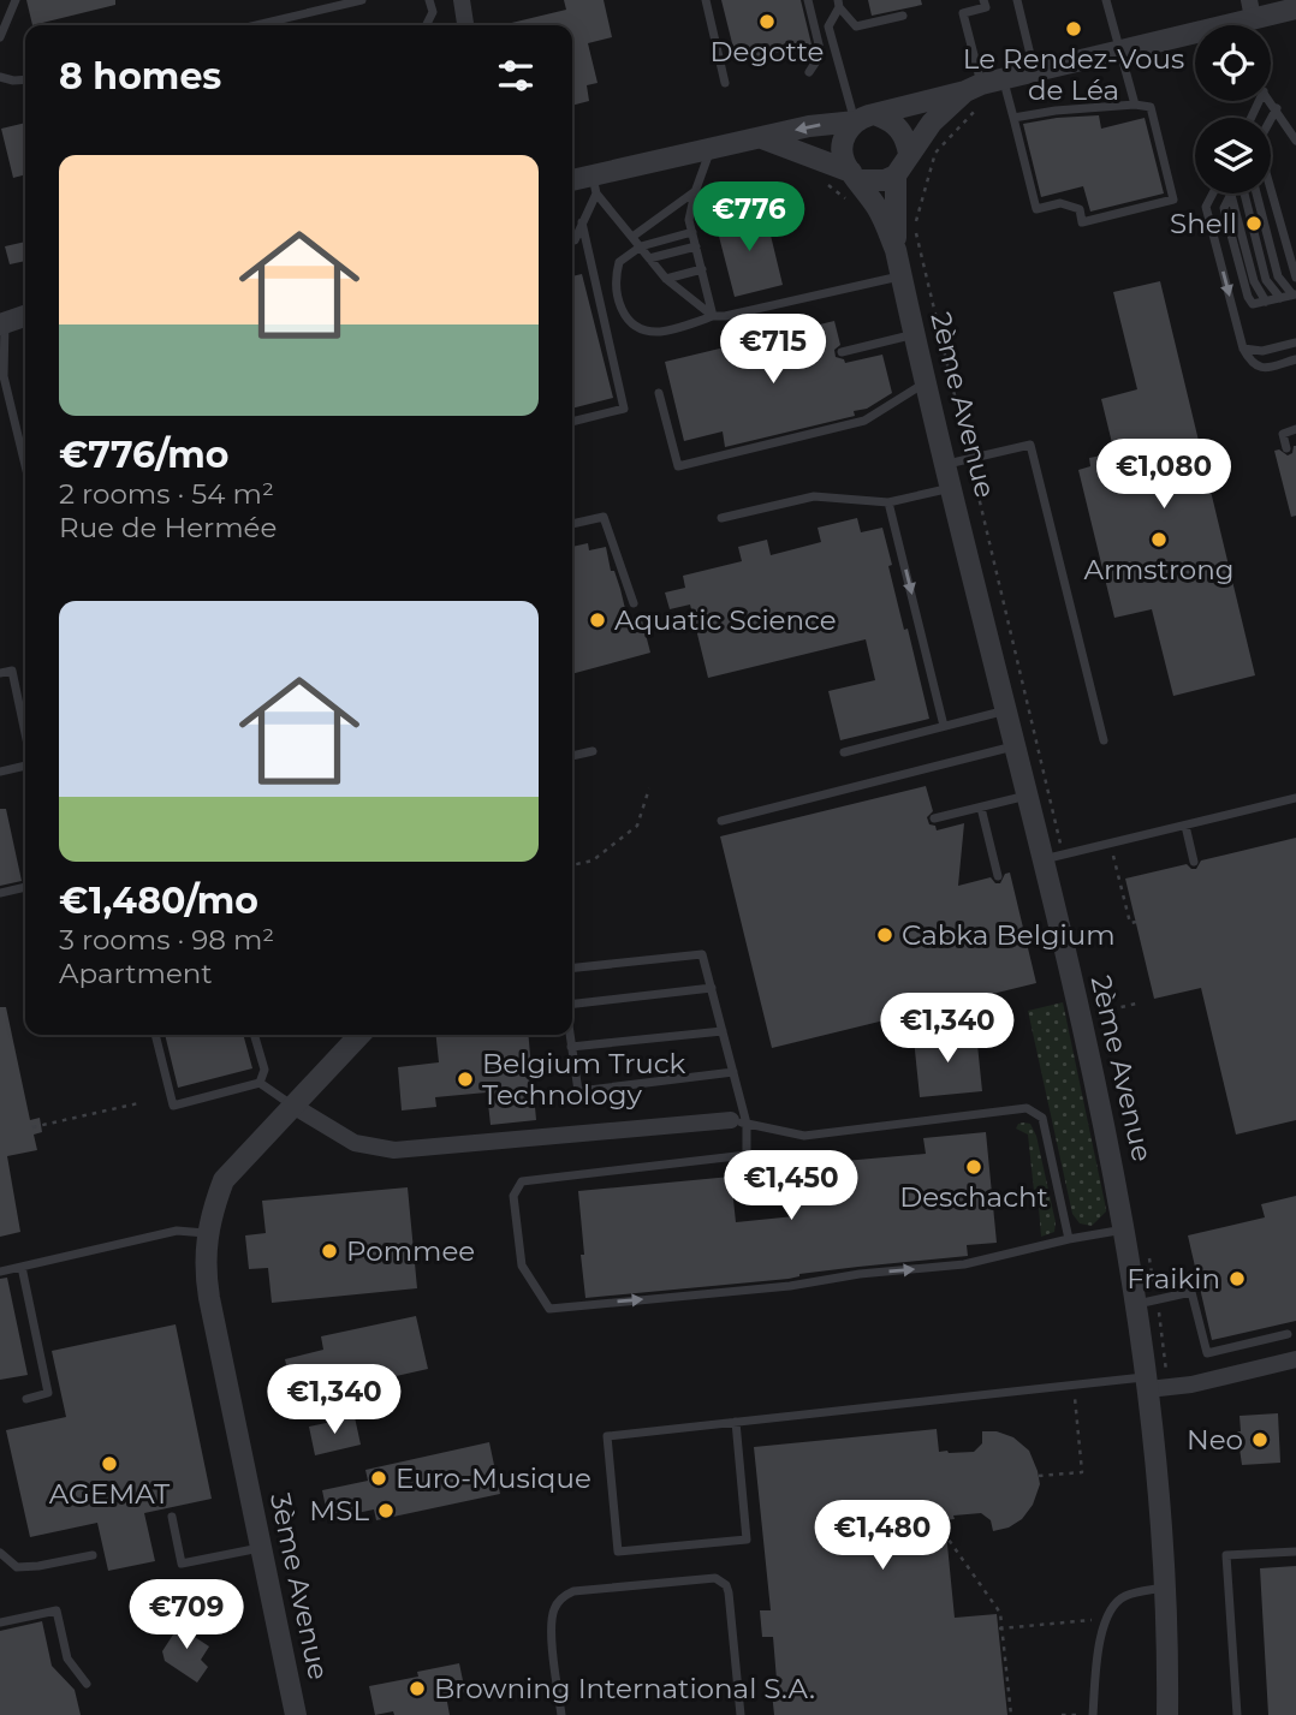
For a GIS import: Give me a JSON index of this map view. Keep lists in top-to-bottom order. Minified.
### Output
{"streets":{"street":["2ème Avenue","3ème Avenue"]},"places":["Degotte","Le Rendez-Vous de Léa","Shell","Armstrong","Aquatic Science","Cabka Belgium","Belgium Truck Technology","Deschacht","Pommee","Fraikin","Neo","AGEMAT","Euro-Musique","MSL","Browning International S.A."],"page":{"heading":"8 homes","list":[{"name":"€776/mo","note":"2 rooms · 54 m² · Rue de Hermée"},{"name":"€1,480/mo","note":"3 rooms · 98 m² · Apartment"}],"price":["€776","€715","€1,080","€1,340","€1,450","€1,340","€1,480","€709"]}}
